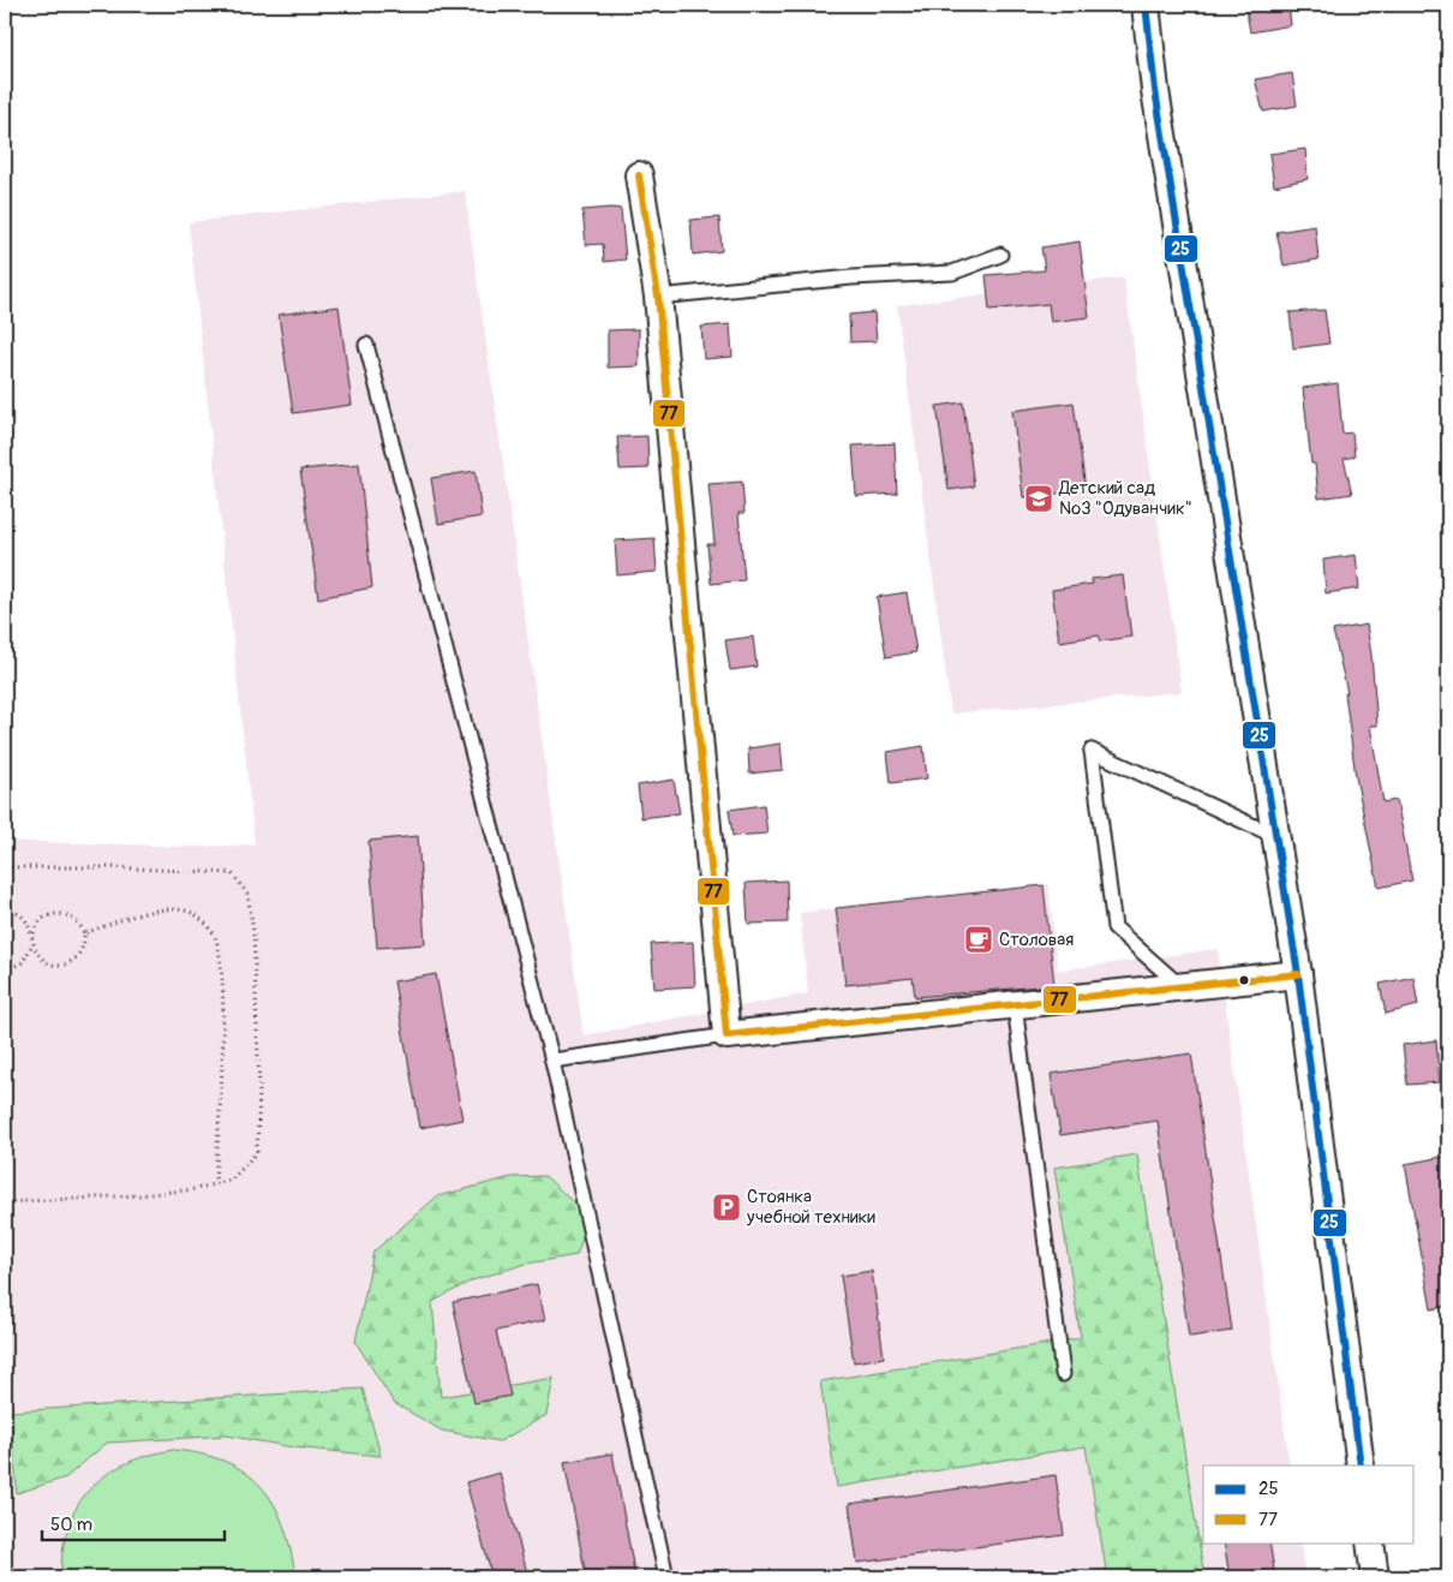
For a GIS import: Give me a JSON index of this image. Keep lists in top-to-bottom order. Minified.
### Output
{"places":{"school or university":["Детский сад №3 \"Одуванчик\""],"cafe":["Столовая"],"parking":["Стоянка учебной техники"]},"lines":["transit line 25","transit line 77"],"legend":["25","77"],"scale_bar":"50 m"}
